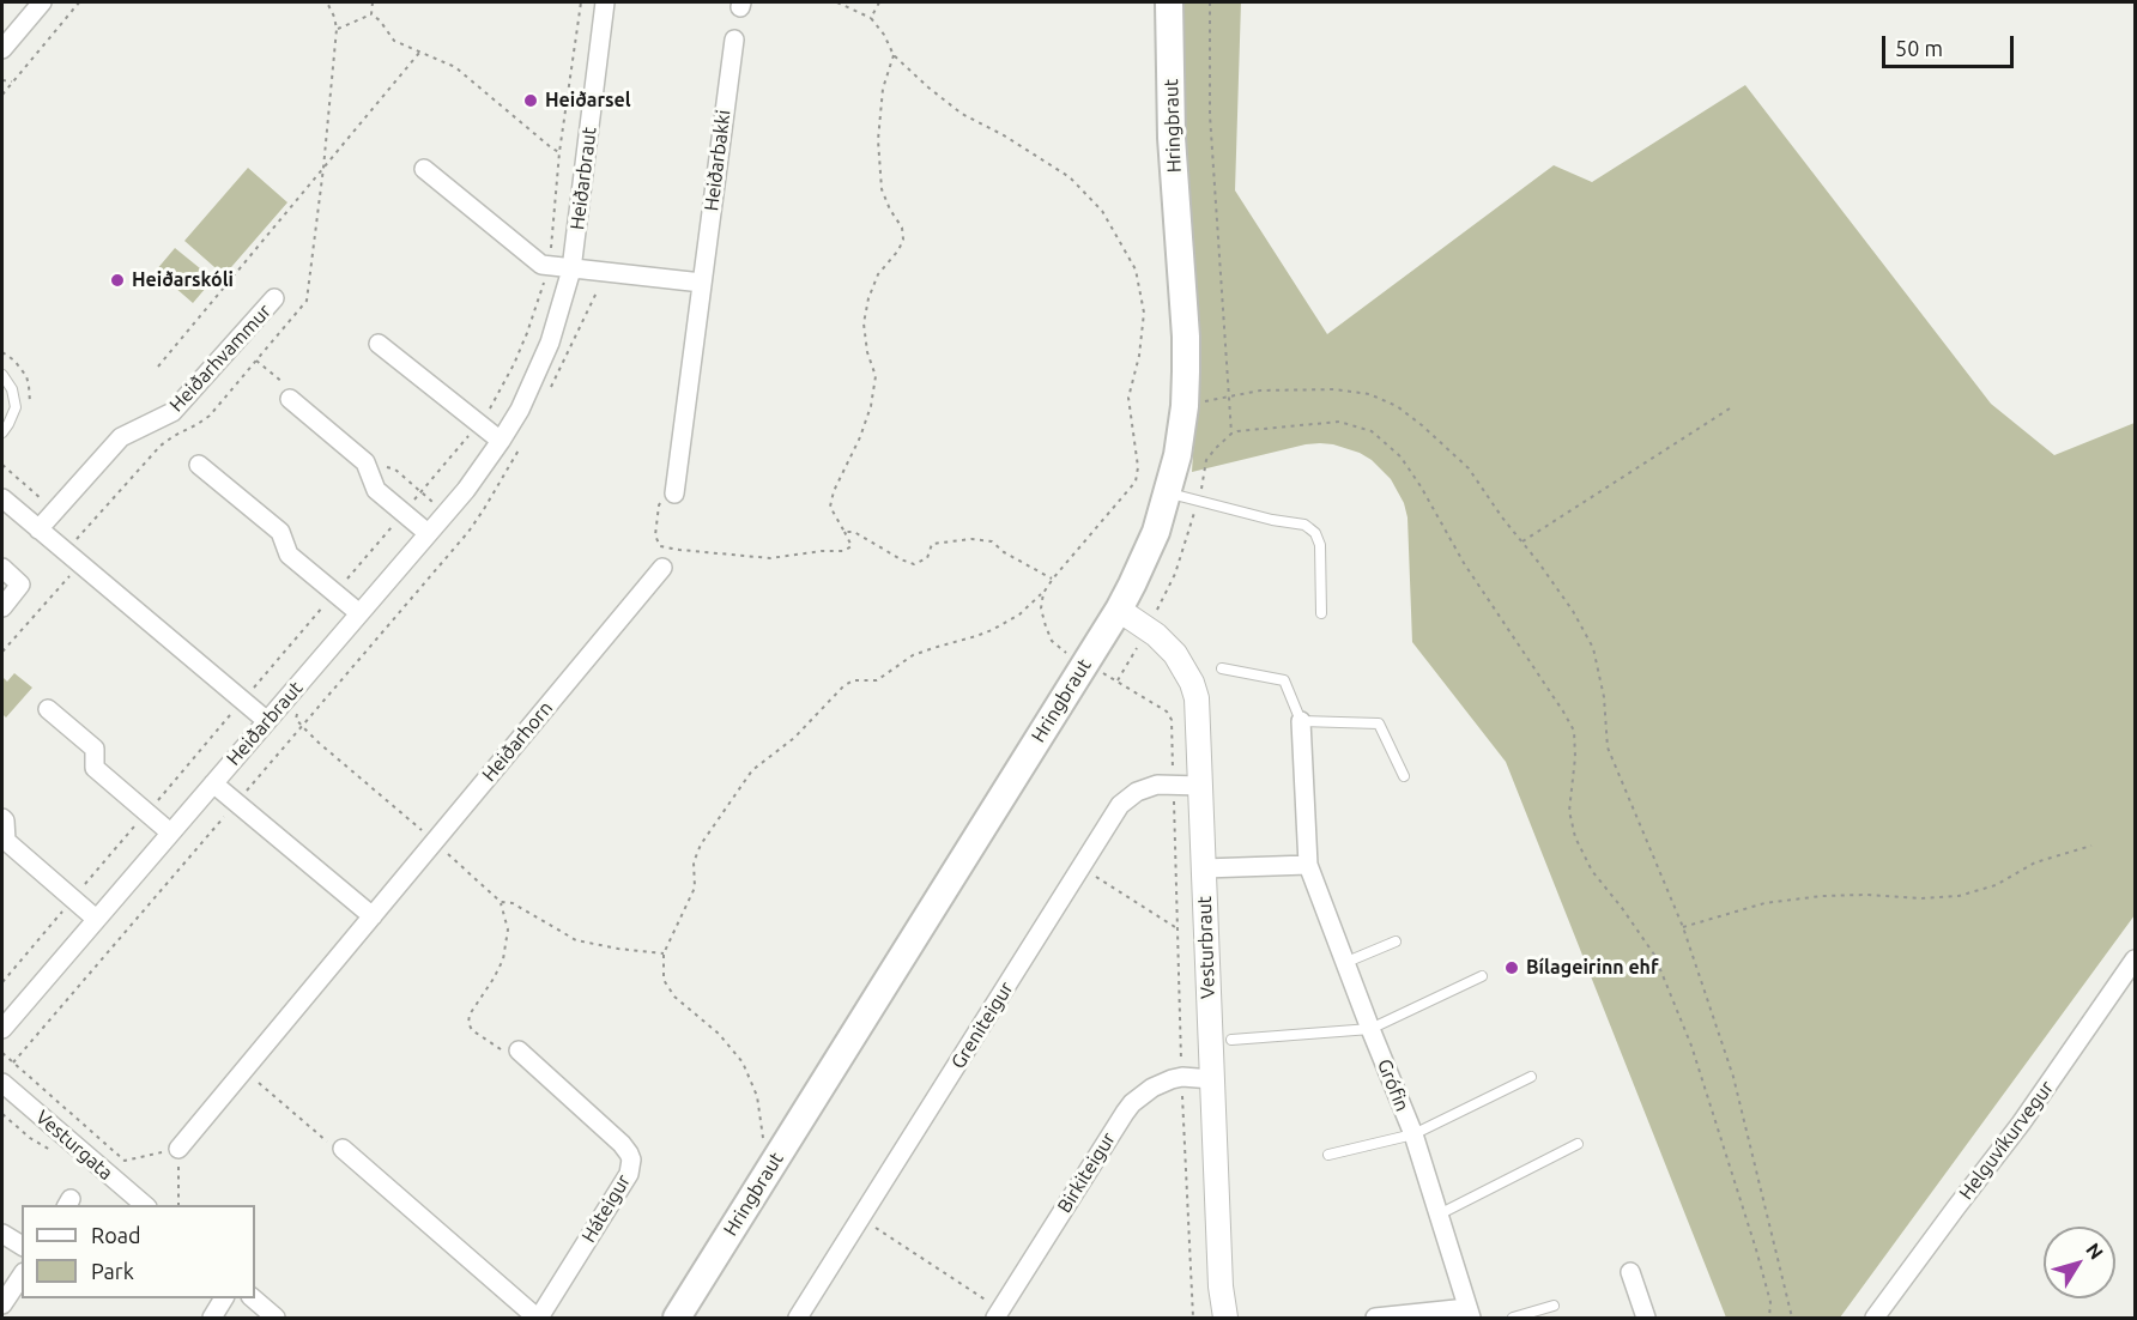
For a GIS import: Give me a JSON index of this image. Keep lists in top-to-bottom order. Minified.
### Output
{"streets":{"main road":["Hringbraut"],"street":["Heiðarbakki","Heiðarbraut","Heiðarhvammur","Heiðarhorn","Vesturbraut","Greniteigur","Grófin","Helguvíkurvegur","Vesturgata","Birkiteigur","Háteigur"]},"crossings":[["Hringbraut","Vesturbraut"],["Vesturbraut","Greniteigur"],["Vesturbraut","Birkiteigur"]],"places":["Heiðarsel","Heiðarskóli","Bílageirinn ehf"],"legend":["Road","Park"],"scale_bar":"50 m","north":"top right"}
